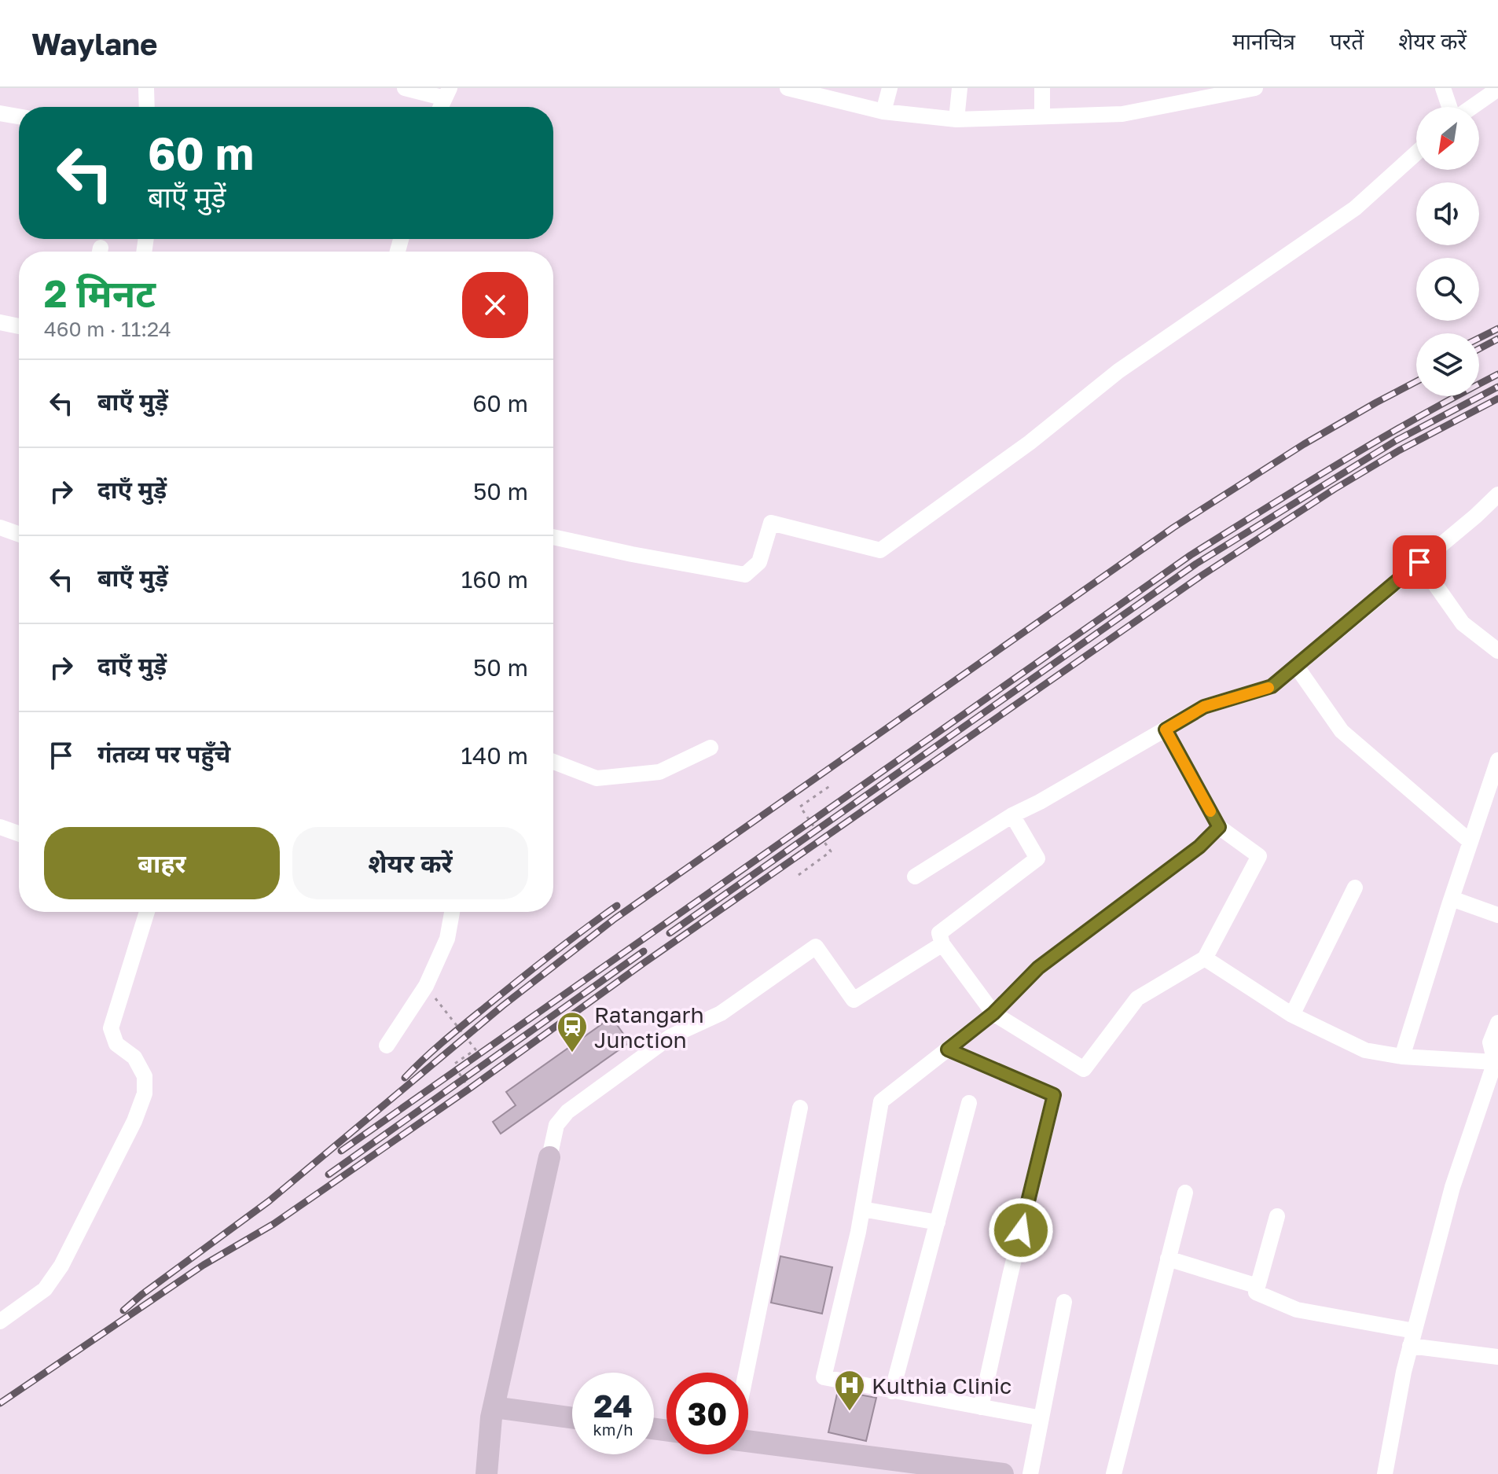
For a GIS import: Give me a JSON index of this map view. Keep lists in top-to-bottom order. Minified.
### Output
{"places":{"station":["Ratangarh Junction"],"hospital":["Kulthia Clinic"]},"north":"bottom left","page":{"header":"Waylane","nav":["मानचित्र","परतें","शेयर करें"],"turn":["60 m","बाएँ मुड़ें"],"heading":["2 मिनट","460 m · 11:24"],"list":[{"name":"बाएँ मुड़ें","value":"60 m"},{"name":"दाएँ मुड़ें","value":"50 m"},{"name":"बाएँ मुड़ें","value":"160 m"},{"name":"दाएँ मुड़ें","value":"50 m"},{"name":"गंतव्य पर पहुँचे","value":"140 m"}],"buttons":["बाहर","शेयर करें"],"speed":"24 km/h","limit":"30"}}
